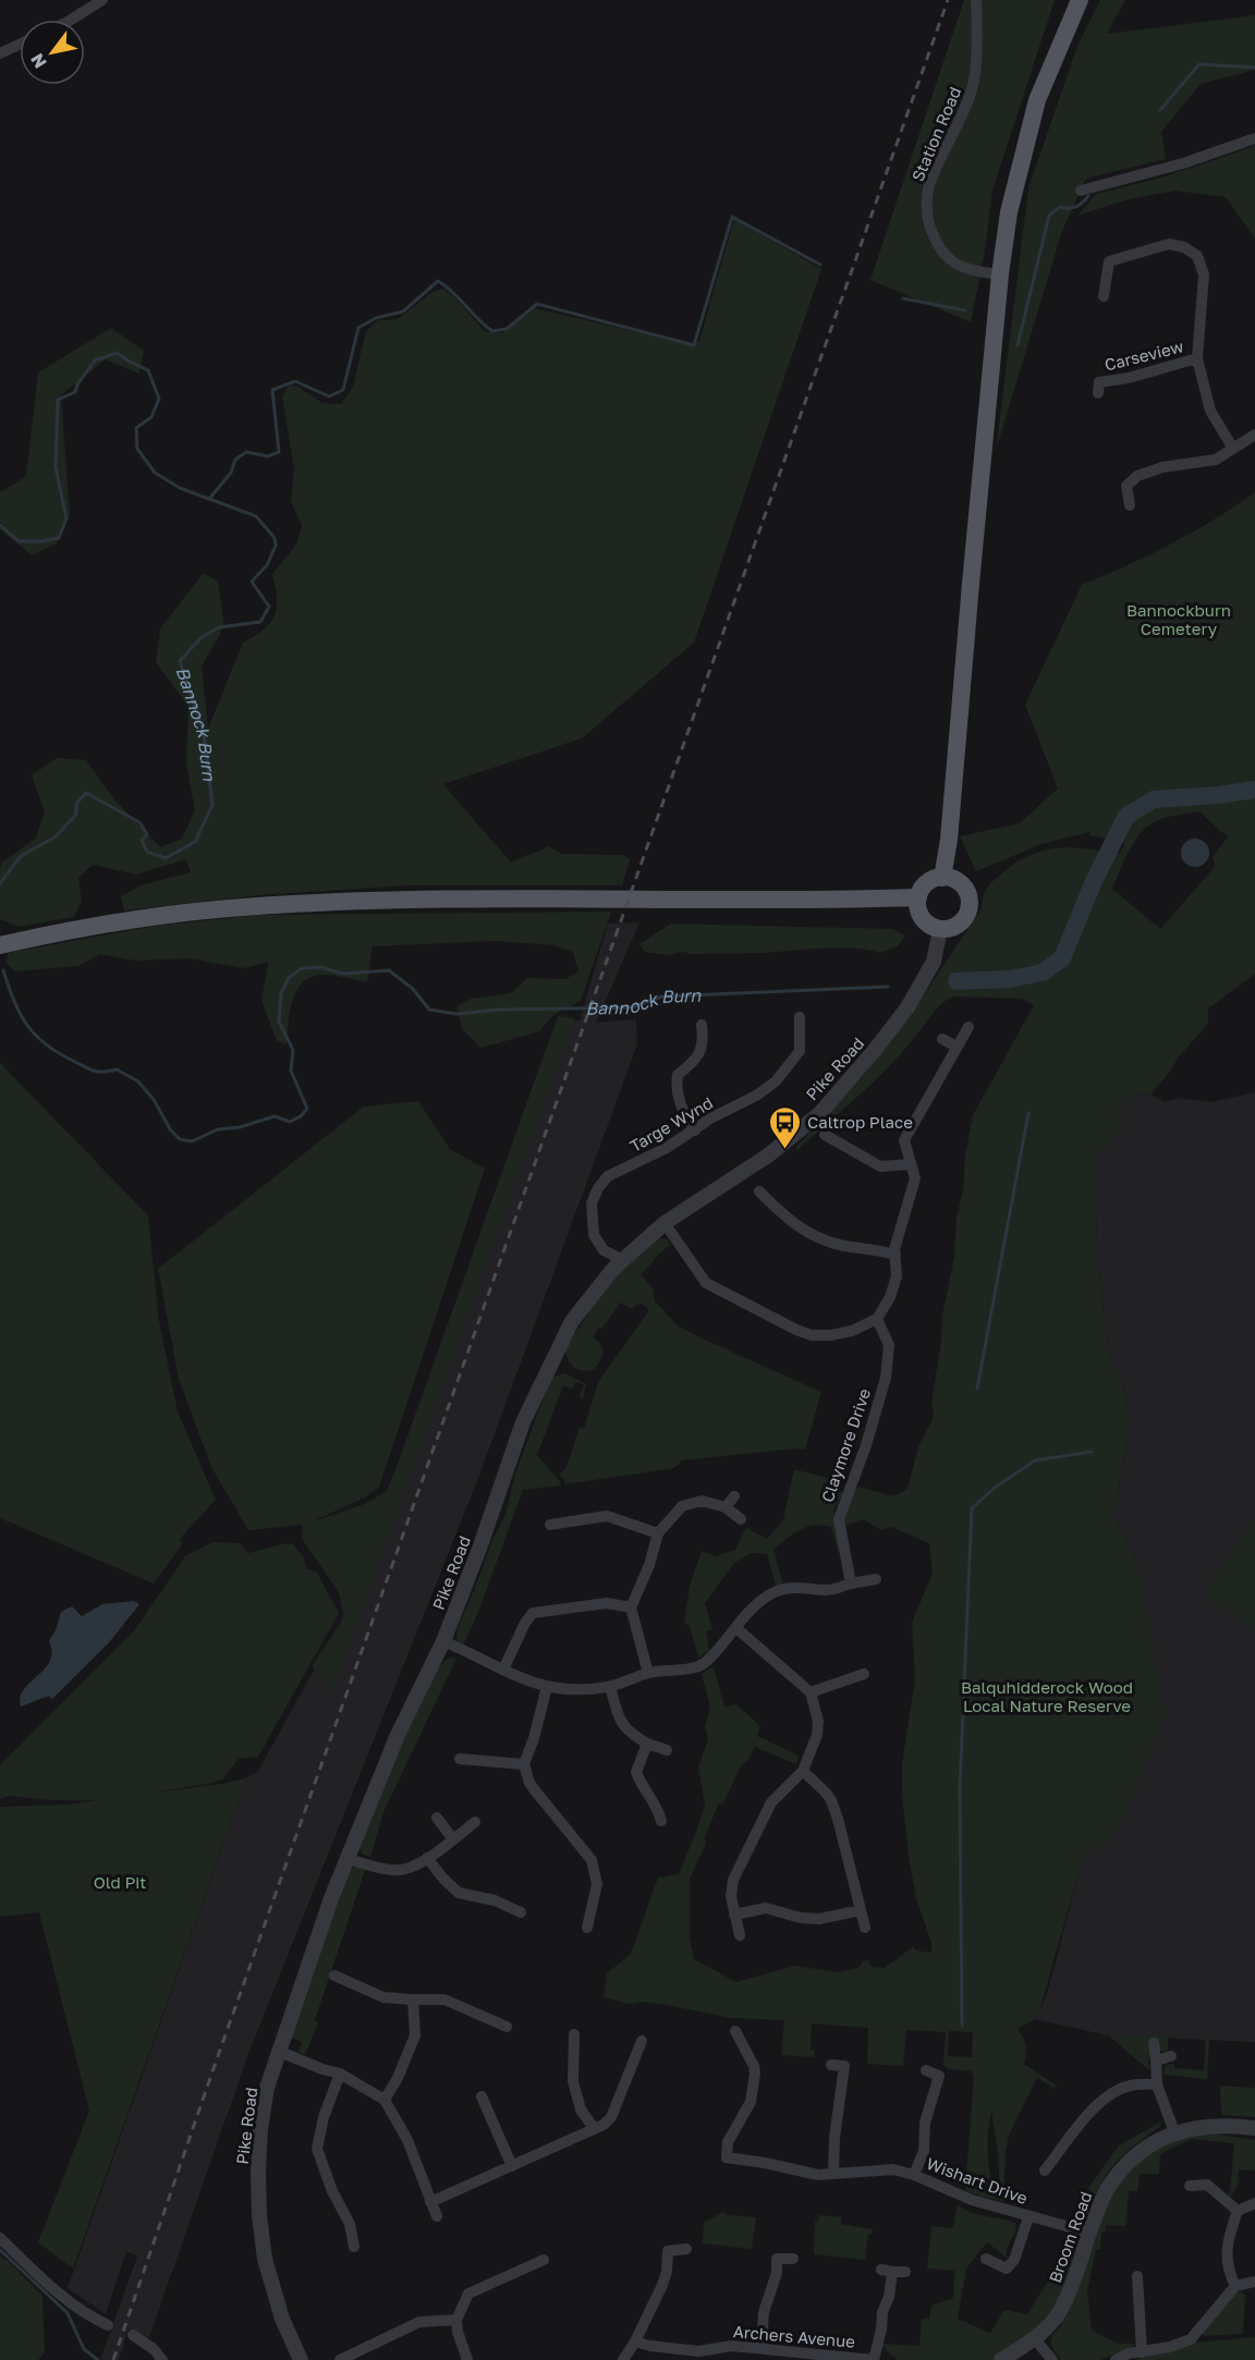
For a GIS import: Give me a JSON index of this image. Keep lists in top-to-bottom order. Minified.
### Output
{"streets":{"street":["Station Road","Carseview","Pike Road","Targe Wynd","Claymore Drive","Wishart Drive","Broom Road","Archers Avenue"]},"crossings":[["Pike Road","Targe Wynd"],["Wishart Drive","Broom Road"]],"water":["Bannock Burn"],"parks":["Bannockburn Cemetery","Balquhidderock Wood Local Nature Reserve","Old Pit"],"places":{"bus stop":["Caltrop Place"]},"north":"bottom left"}
